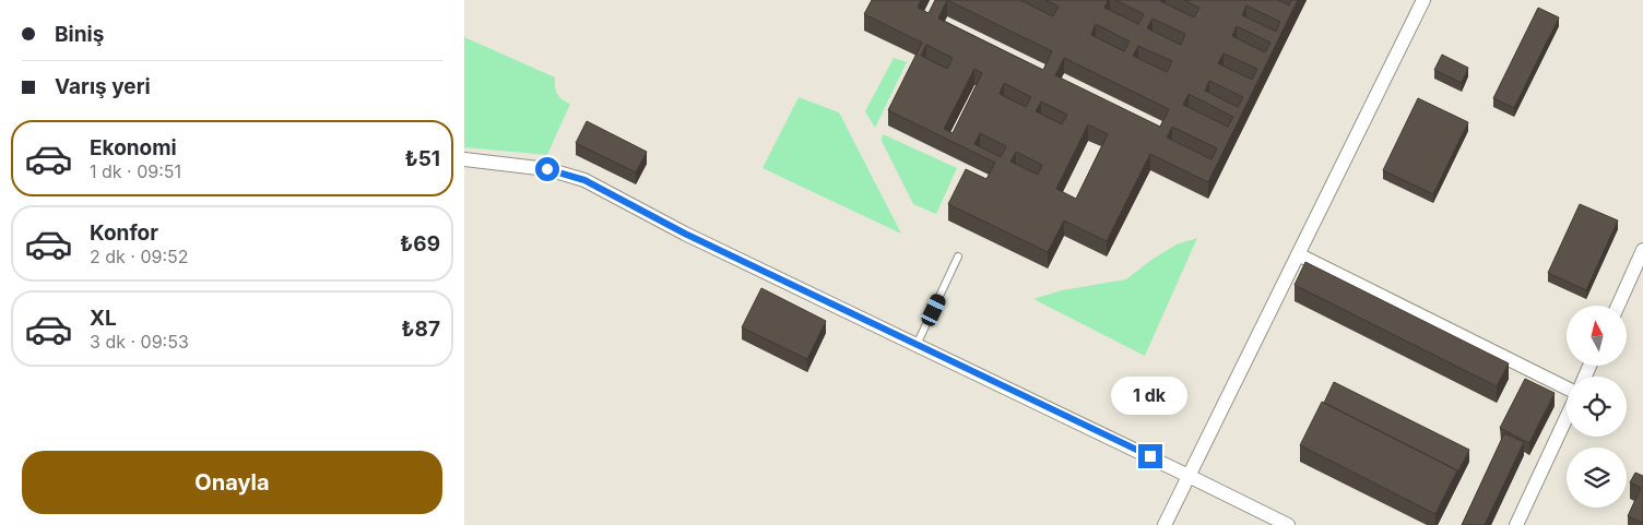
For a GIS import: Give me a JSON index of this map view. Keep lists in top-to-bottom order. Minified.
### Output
{"north":"top","page":{"banner":["Biniş","Varış yeri"],"list":[{"name":"Ekonomi","note":"1 dk · 09:51","value":"₺51"},{"name":"Konfor","note":"2 dk · 09:52","value":"₺69"},{"name":"XL","note":"3 dk · 09:53","value":"₺87"}],"bubble":"1 dk","buttons":"Onayla"}}
